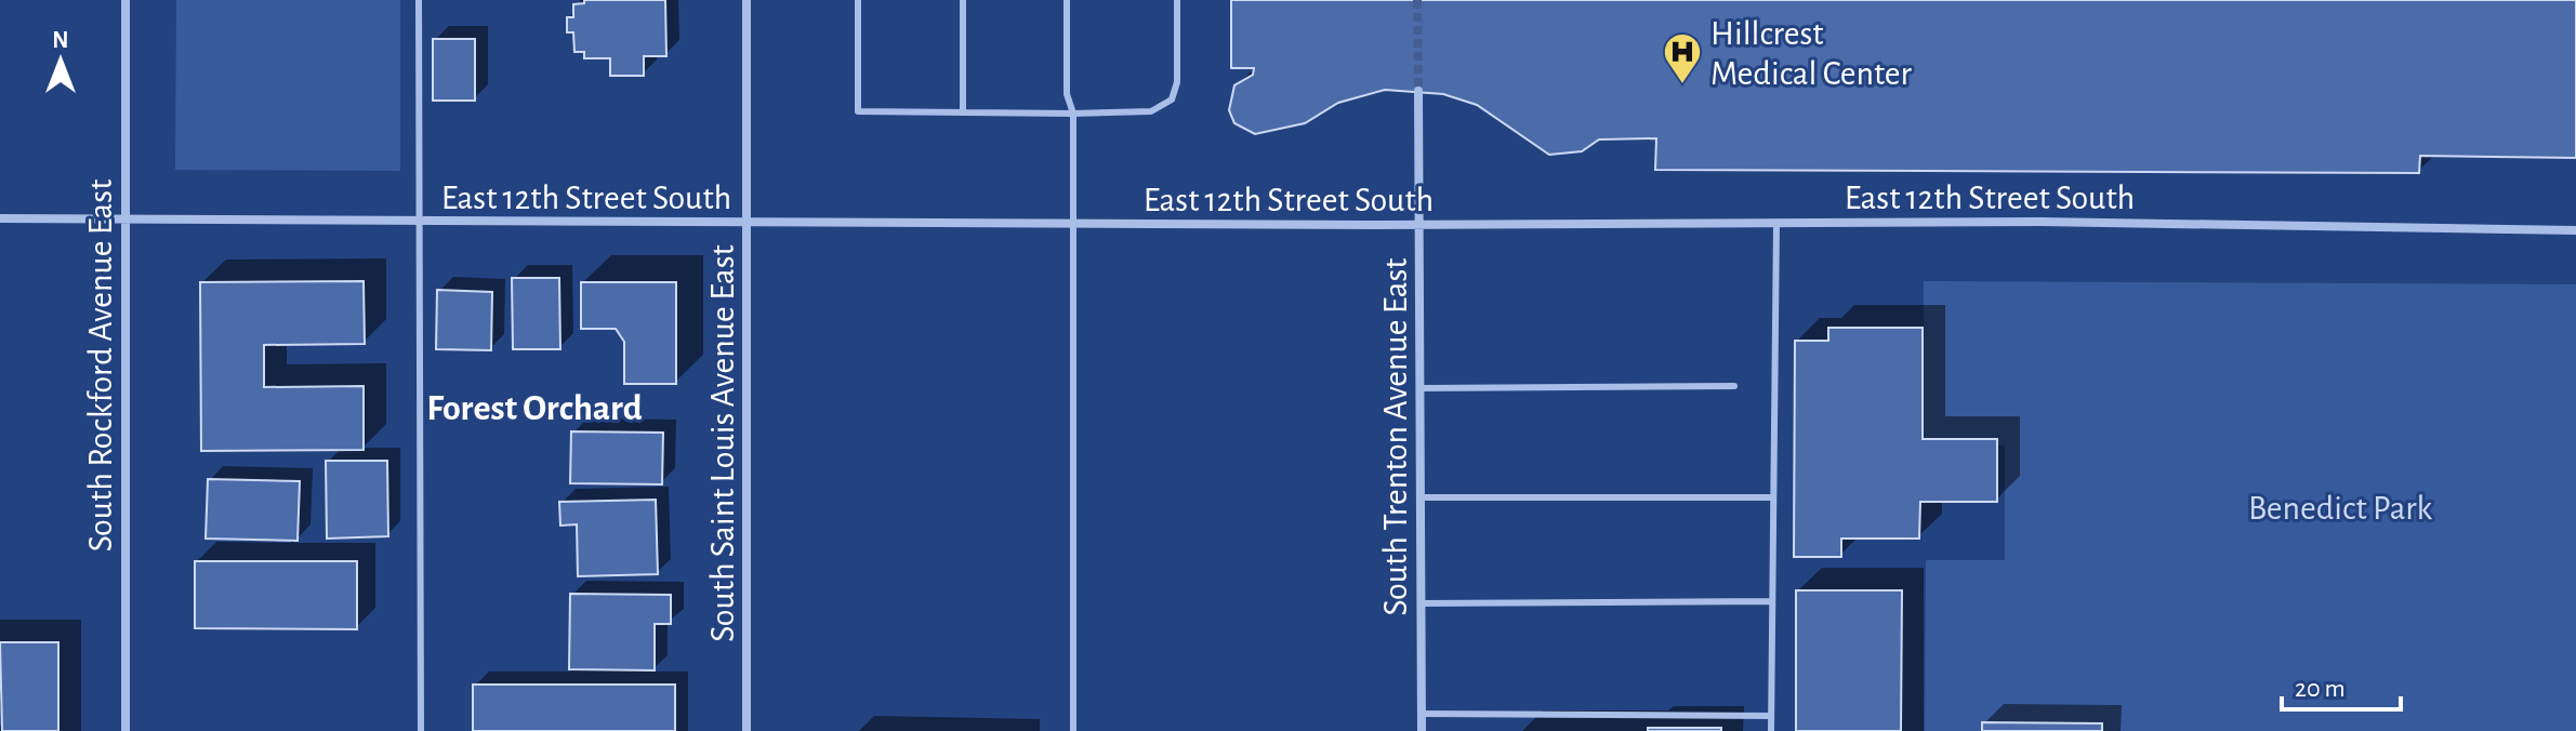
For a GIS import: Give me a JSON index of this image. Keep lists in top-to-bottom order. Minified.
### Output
{"streets":{"street":["East 12th Street South","South Rockford Avenue East","South Trenton Avenue East","South Saint Louis Avenue East"]},"crossings":[["East 12th Street South","South Rockford Avenue East"],["East 12th Street South","South Trenton Avenue East"],["East 12th Street South","South Saint Louis Avenue East"]],"districts":["Forest Orchard"],"parks":["Benedict Park"],"places":{"hospital":["Hillcrest Medical Center"]},"scale_bar":"20 m","north":"top"}
